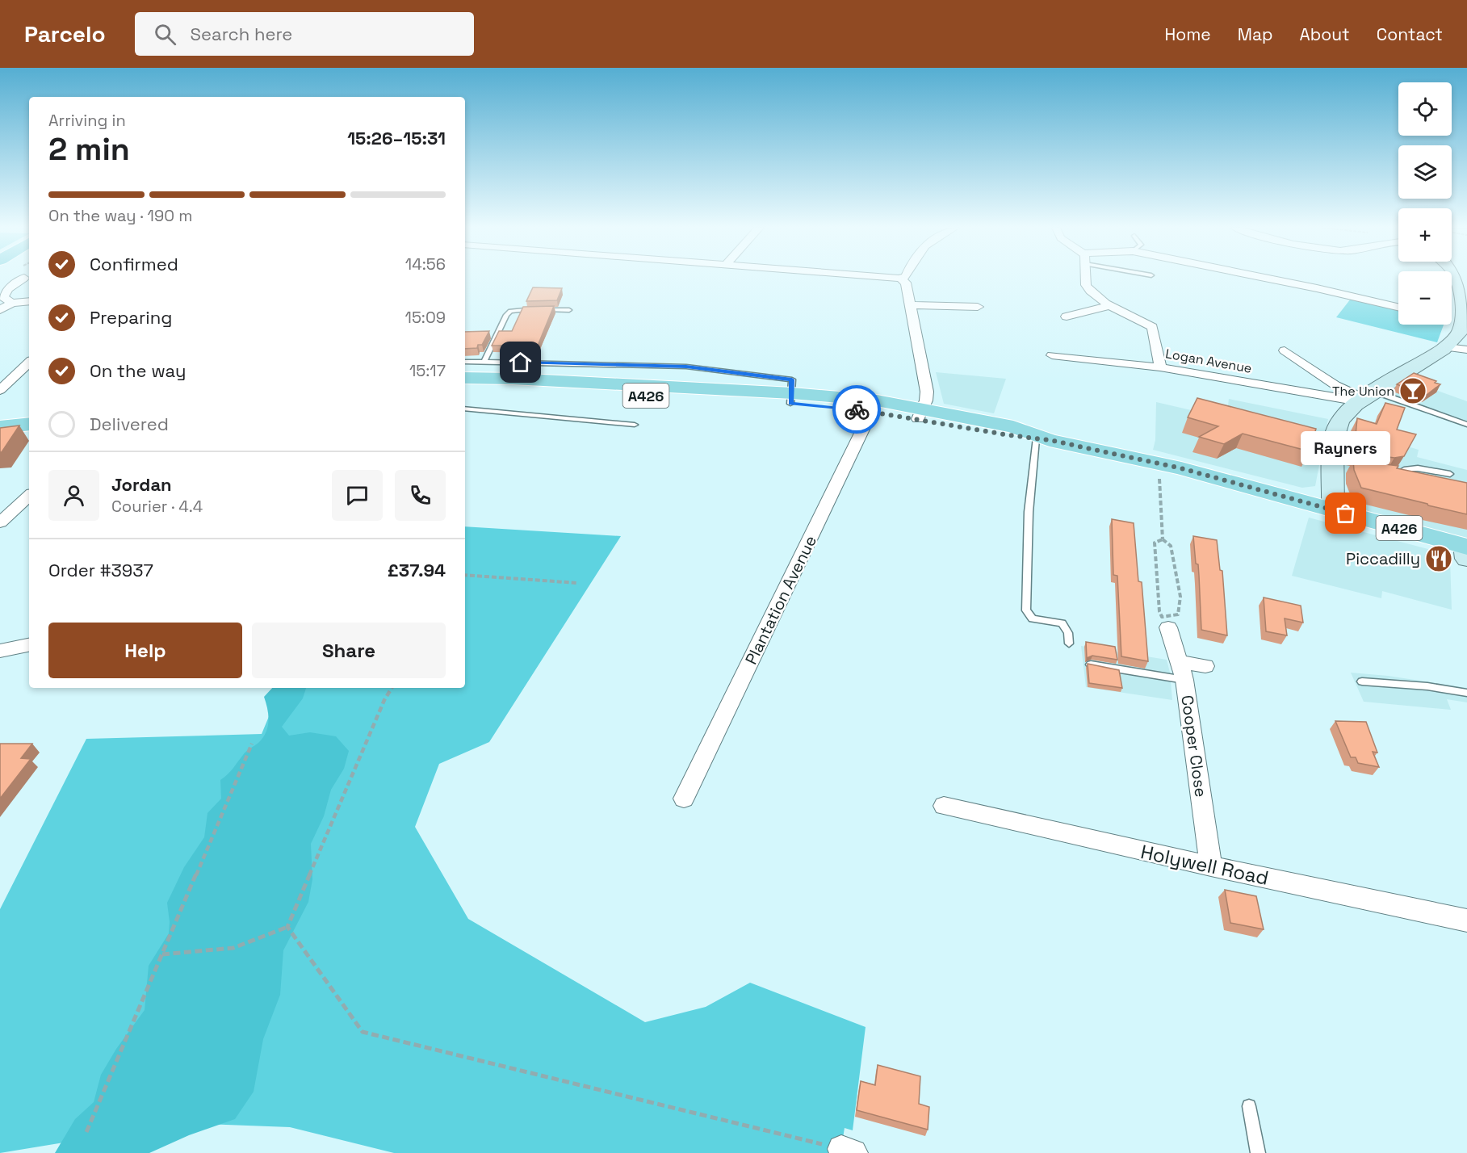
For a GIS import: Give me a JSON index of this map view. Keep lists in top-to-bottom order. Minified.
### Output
{"streets":{"main road":["A426"],"street":["Logan Avenue","Plantation Avenue","Cooper Close","Holywell Road"]},"crossings":[["A426","Plantation Avenue"],["Cooper Close","Holywell Road"]],"places":{"bar":["The Union"],"other":["Rayners"],"restaurant":["Piccadilly"]},"page":{"header":"Parcelo","search":"Search here","nav":["Home","Map","About","Contact"],"map_buttons":["+","−"],"heading":["2 min","Arriving in","15:26–15:31"],"panel":["Jordan","Courier · 4.4","Order #3937","£37.94"],"bar":"On the way · 190 m","list":[["Confirmed","14:56"],["Preparing","15:09"],["On the way","15:17"],"Delivered"],"bubble":"Rayners","buttons":["Help","Share"]}}
